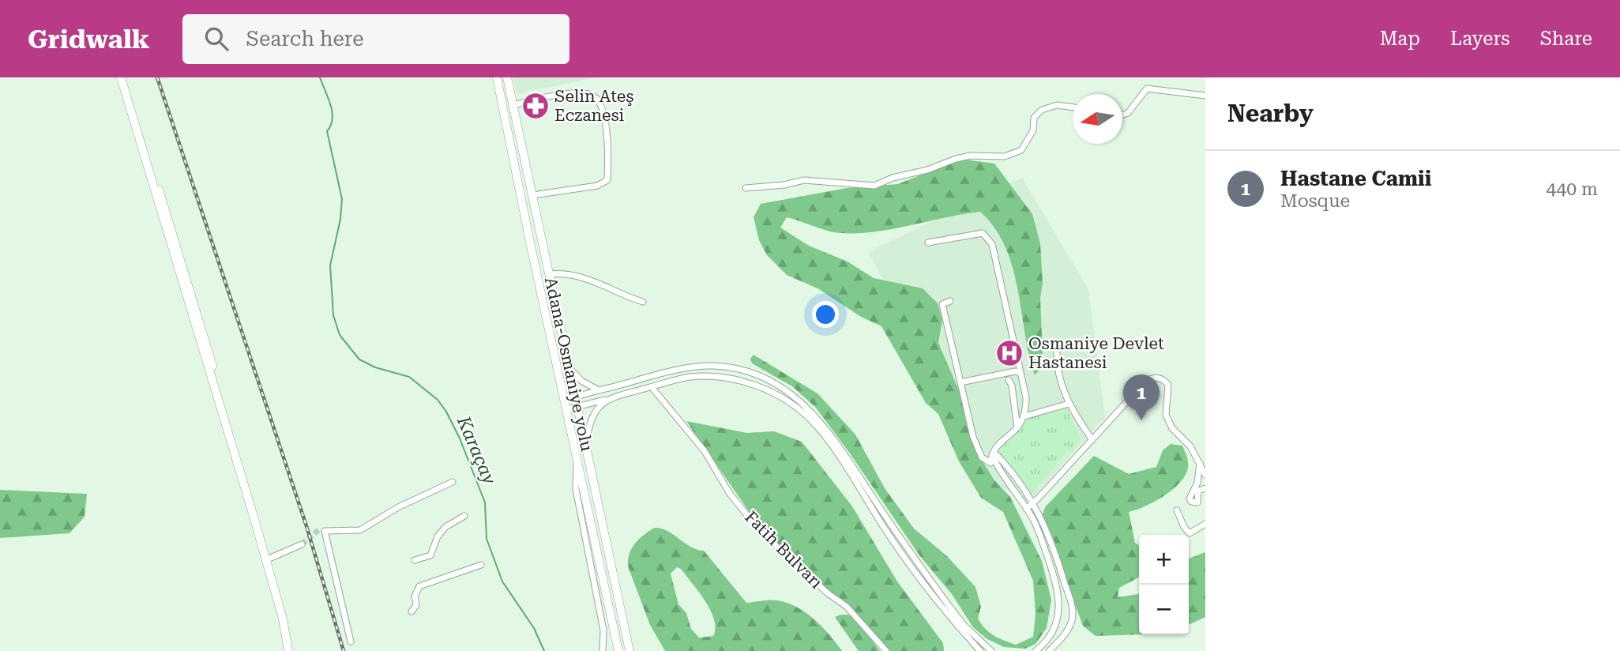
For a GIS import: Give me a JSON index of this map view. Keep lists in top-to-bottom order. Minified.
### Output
{"streets":{"highway":["Adana-Osmaniye yolu"],"street":["Fatih Bulvarı"]},"water":["Karaçay"],"places":{"pharmacy":["Selin Ateş Eczanesi"],"hospital":["Osmaniye Devlet Hastanesi"]},"north":"left","page":{"header":"Gridwalk","search":"Search here","nav":["Map","Layers","Share"],"heading":"Nearby","list":[{"mark":"1","name":"Hastane Camii","note":"Mosque","value":"440 m"}],"pins":"1","map_buttons":["+","−"]}}
